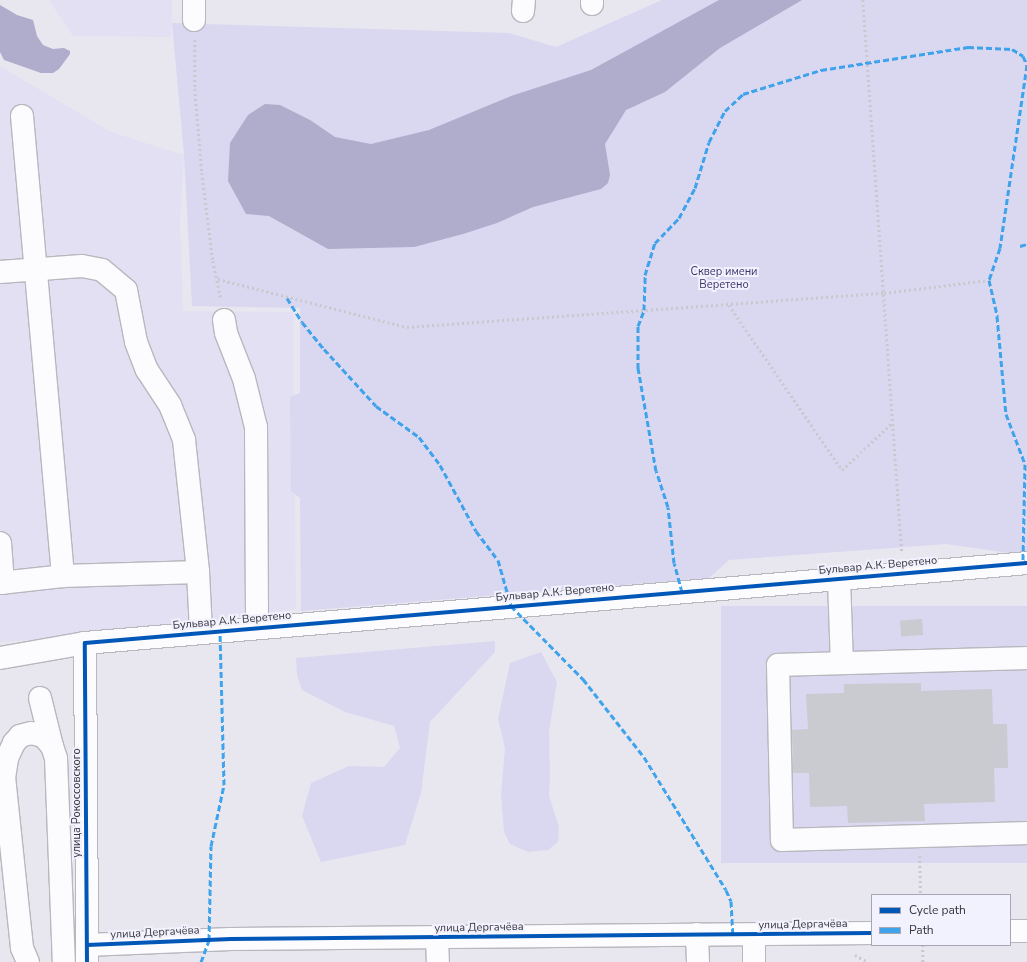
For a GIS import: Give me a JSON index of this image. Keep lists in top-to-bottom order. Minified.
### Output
{"streets":{"street":["Бульвар А.К. Веретено","улица Рокоссовского","улица Дергачёва"]},"crossings":[["Бульвар А.К. Веретено","улица Рокоссовского"],["улица Рокоссовского","улица Дергачёва"]],"parks":["Сквер имени Веретено"],"legend":["Cycle path","Path"]}
